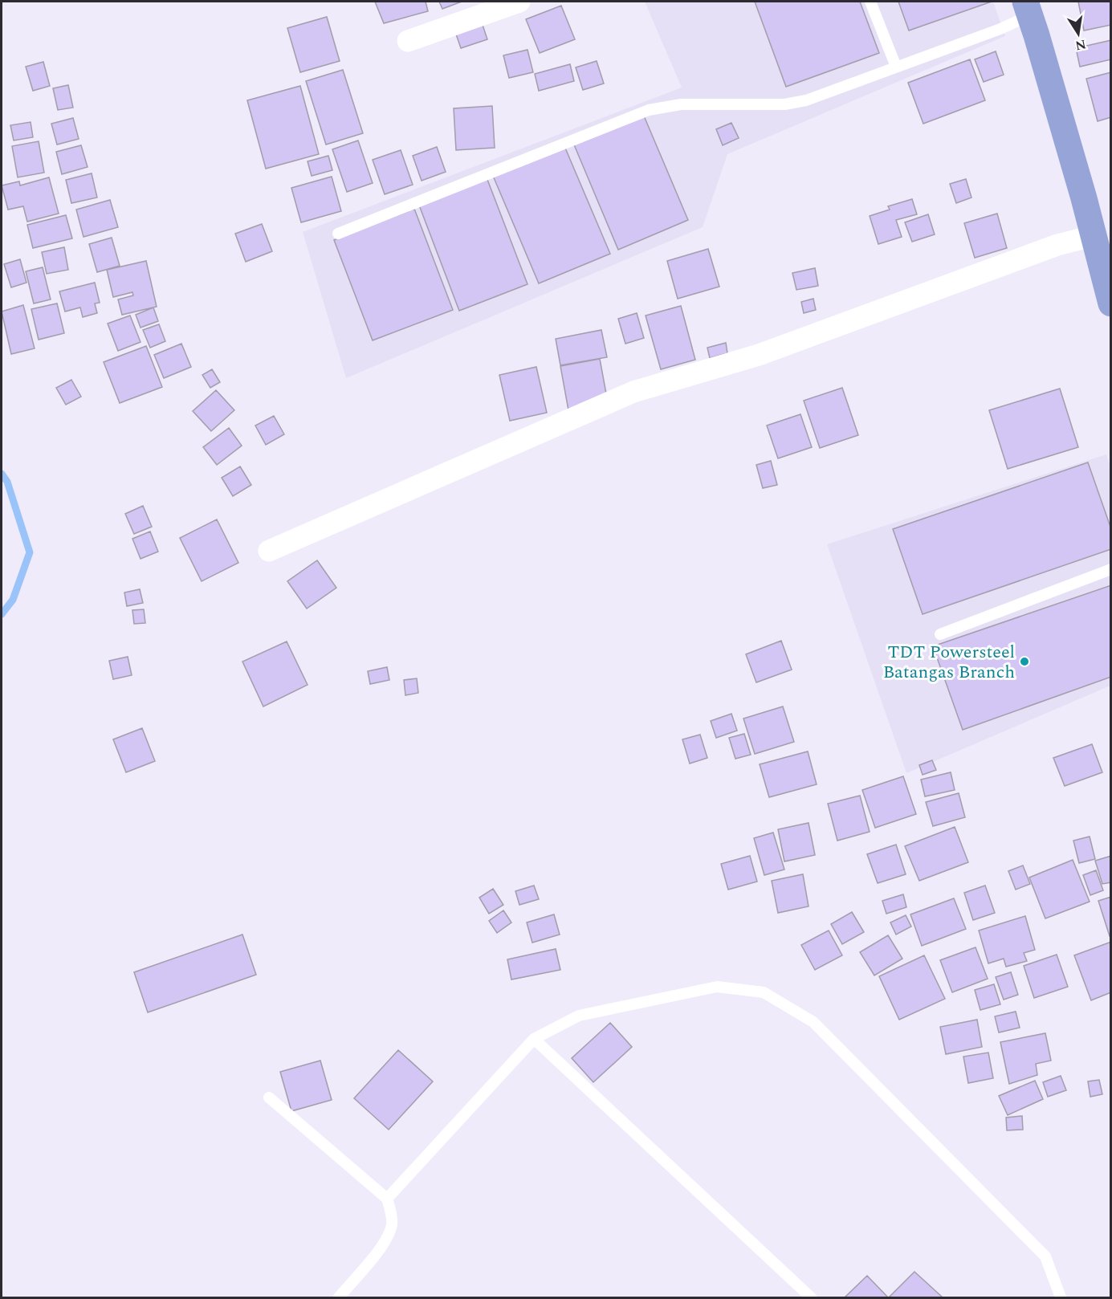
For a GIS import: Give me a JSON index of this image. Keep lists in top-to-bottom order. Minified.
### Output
{"places":["TDT Powersteel Batangas Branch"],"north":"bottom"}
